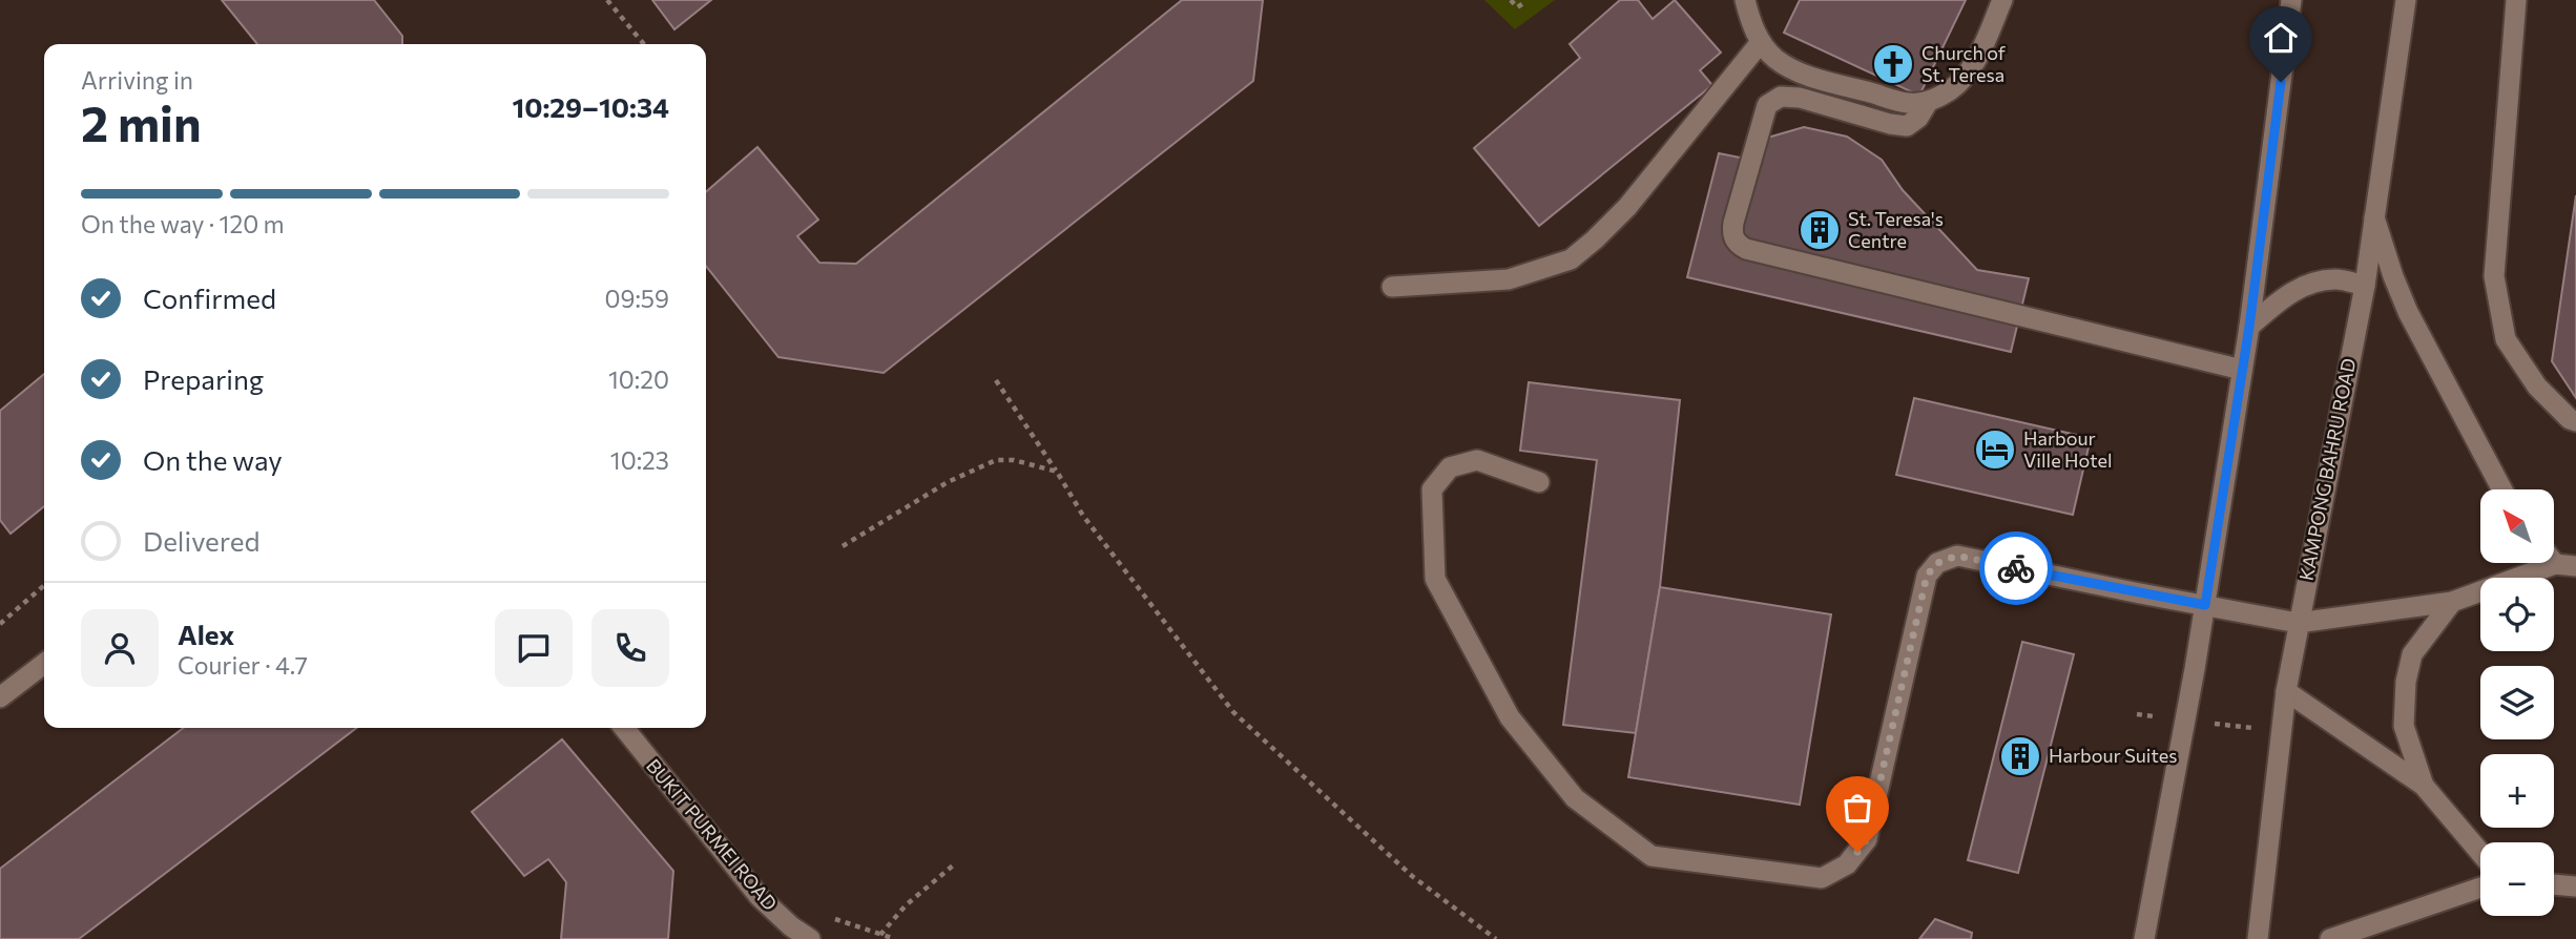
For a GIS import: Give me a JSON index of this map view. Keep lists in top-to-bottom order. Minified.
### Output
{"streets":{"main road":["KAMPONG BAHRU ROAD","BUKIT PURMEI ROAD"]},"places":{"church":["Church of St. Teresa"],"building":["St. Teresa's Centre","Harbour Suites"],"hotel":["Harbour Ville Hotel"]},"north":"top left","page":{"heading":["2 min","Arriving in","10:29–10:34"],"panel":["Alex","Courier · 4.7"],"bar":"On the way · 120 m","list":[["Confirmed","09:59"],["Preparing","10:20"],["On the way","10:23"],"Delivered"],"map_buttons":["+","−"]}}
